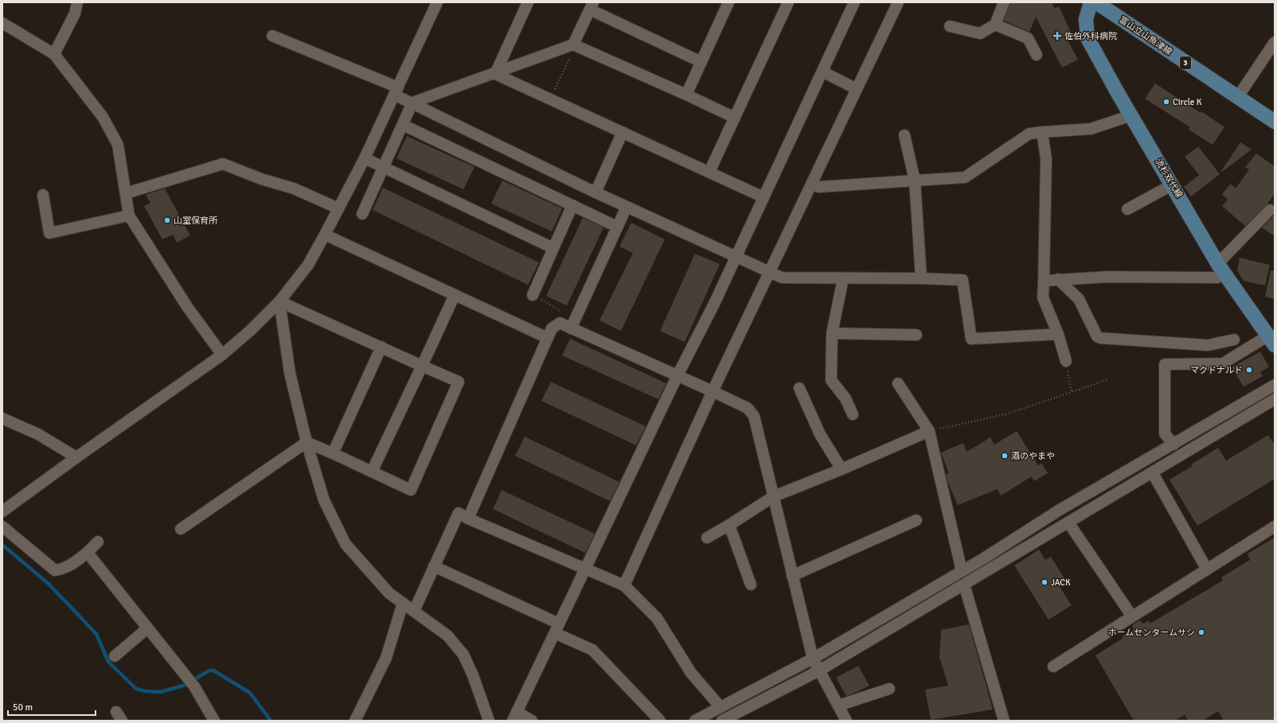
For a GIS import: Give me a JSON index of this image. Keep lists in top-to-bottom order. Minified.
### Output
{"streets":{"main road":["富山立山魚津線","3","流杉双代線"]},"places":{"health":["佐伯外科病院"],"other":["Circle K","山室保育所","マクドナルド","酒のやまや","JACK","ホームセンタームサシ"]},"scale_bar":"50 m"}
